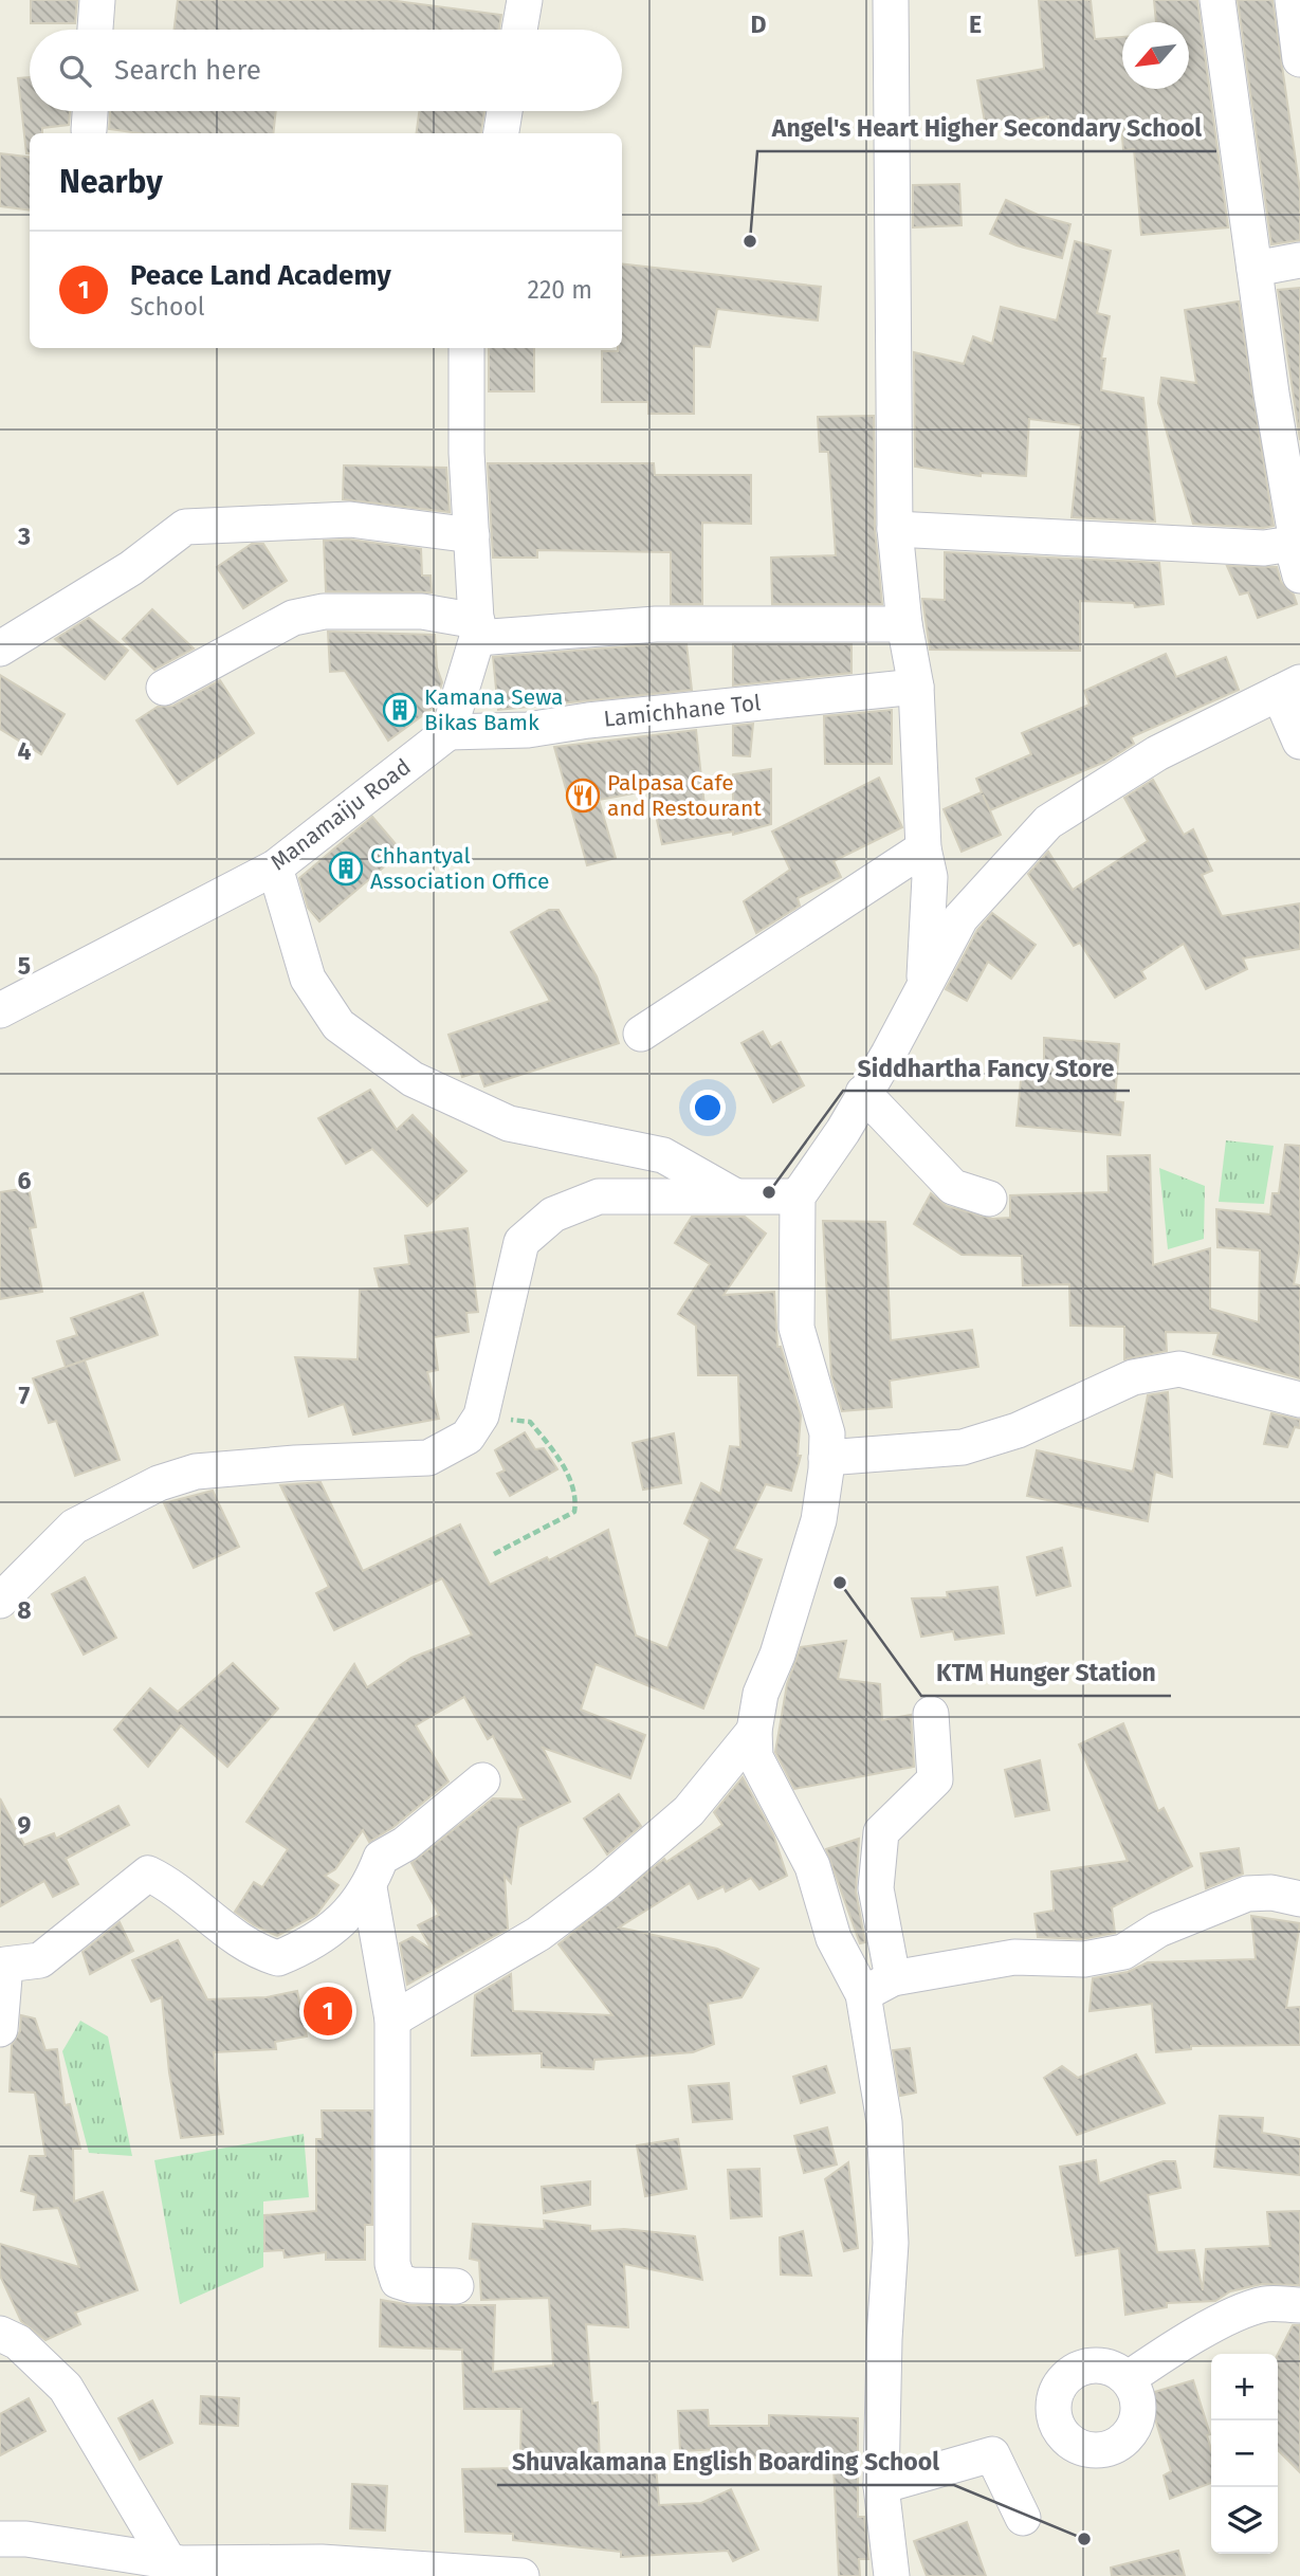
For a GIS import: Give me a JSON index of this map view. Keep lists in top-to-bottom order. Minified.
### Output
{"streets":{"street":["Lamichhane Tol","Manamaiju Road"]},"crossings":[["Lamichhane Tol","Manamaiju Road"]],"places":{"other":["Angel's Heart Higher Secondary School","Siddhartha Fancy Store","KTM Hunger Station","Shuvakamana English Boarding School"],"building":["Kamana Sewa Bikas Bamk","Chhantyal Association Office"],"restaurant":["Palpasa Cafe and Restourant"]},"north":"bottom left","page":{"search":"Search here","heading":"Nearby","list":[{"mark":"1","name":"Peace Land Academy","note":"School","value":"220 m"}],"pins":"1","map_buttons":["+","−"]},"grid":{"columns":["D","E"],"rows":["3","4","5","6","7","8","9"]}}
